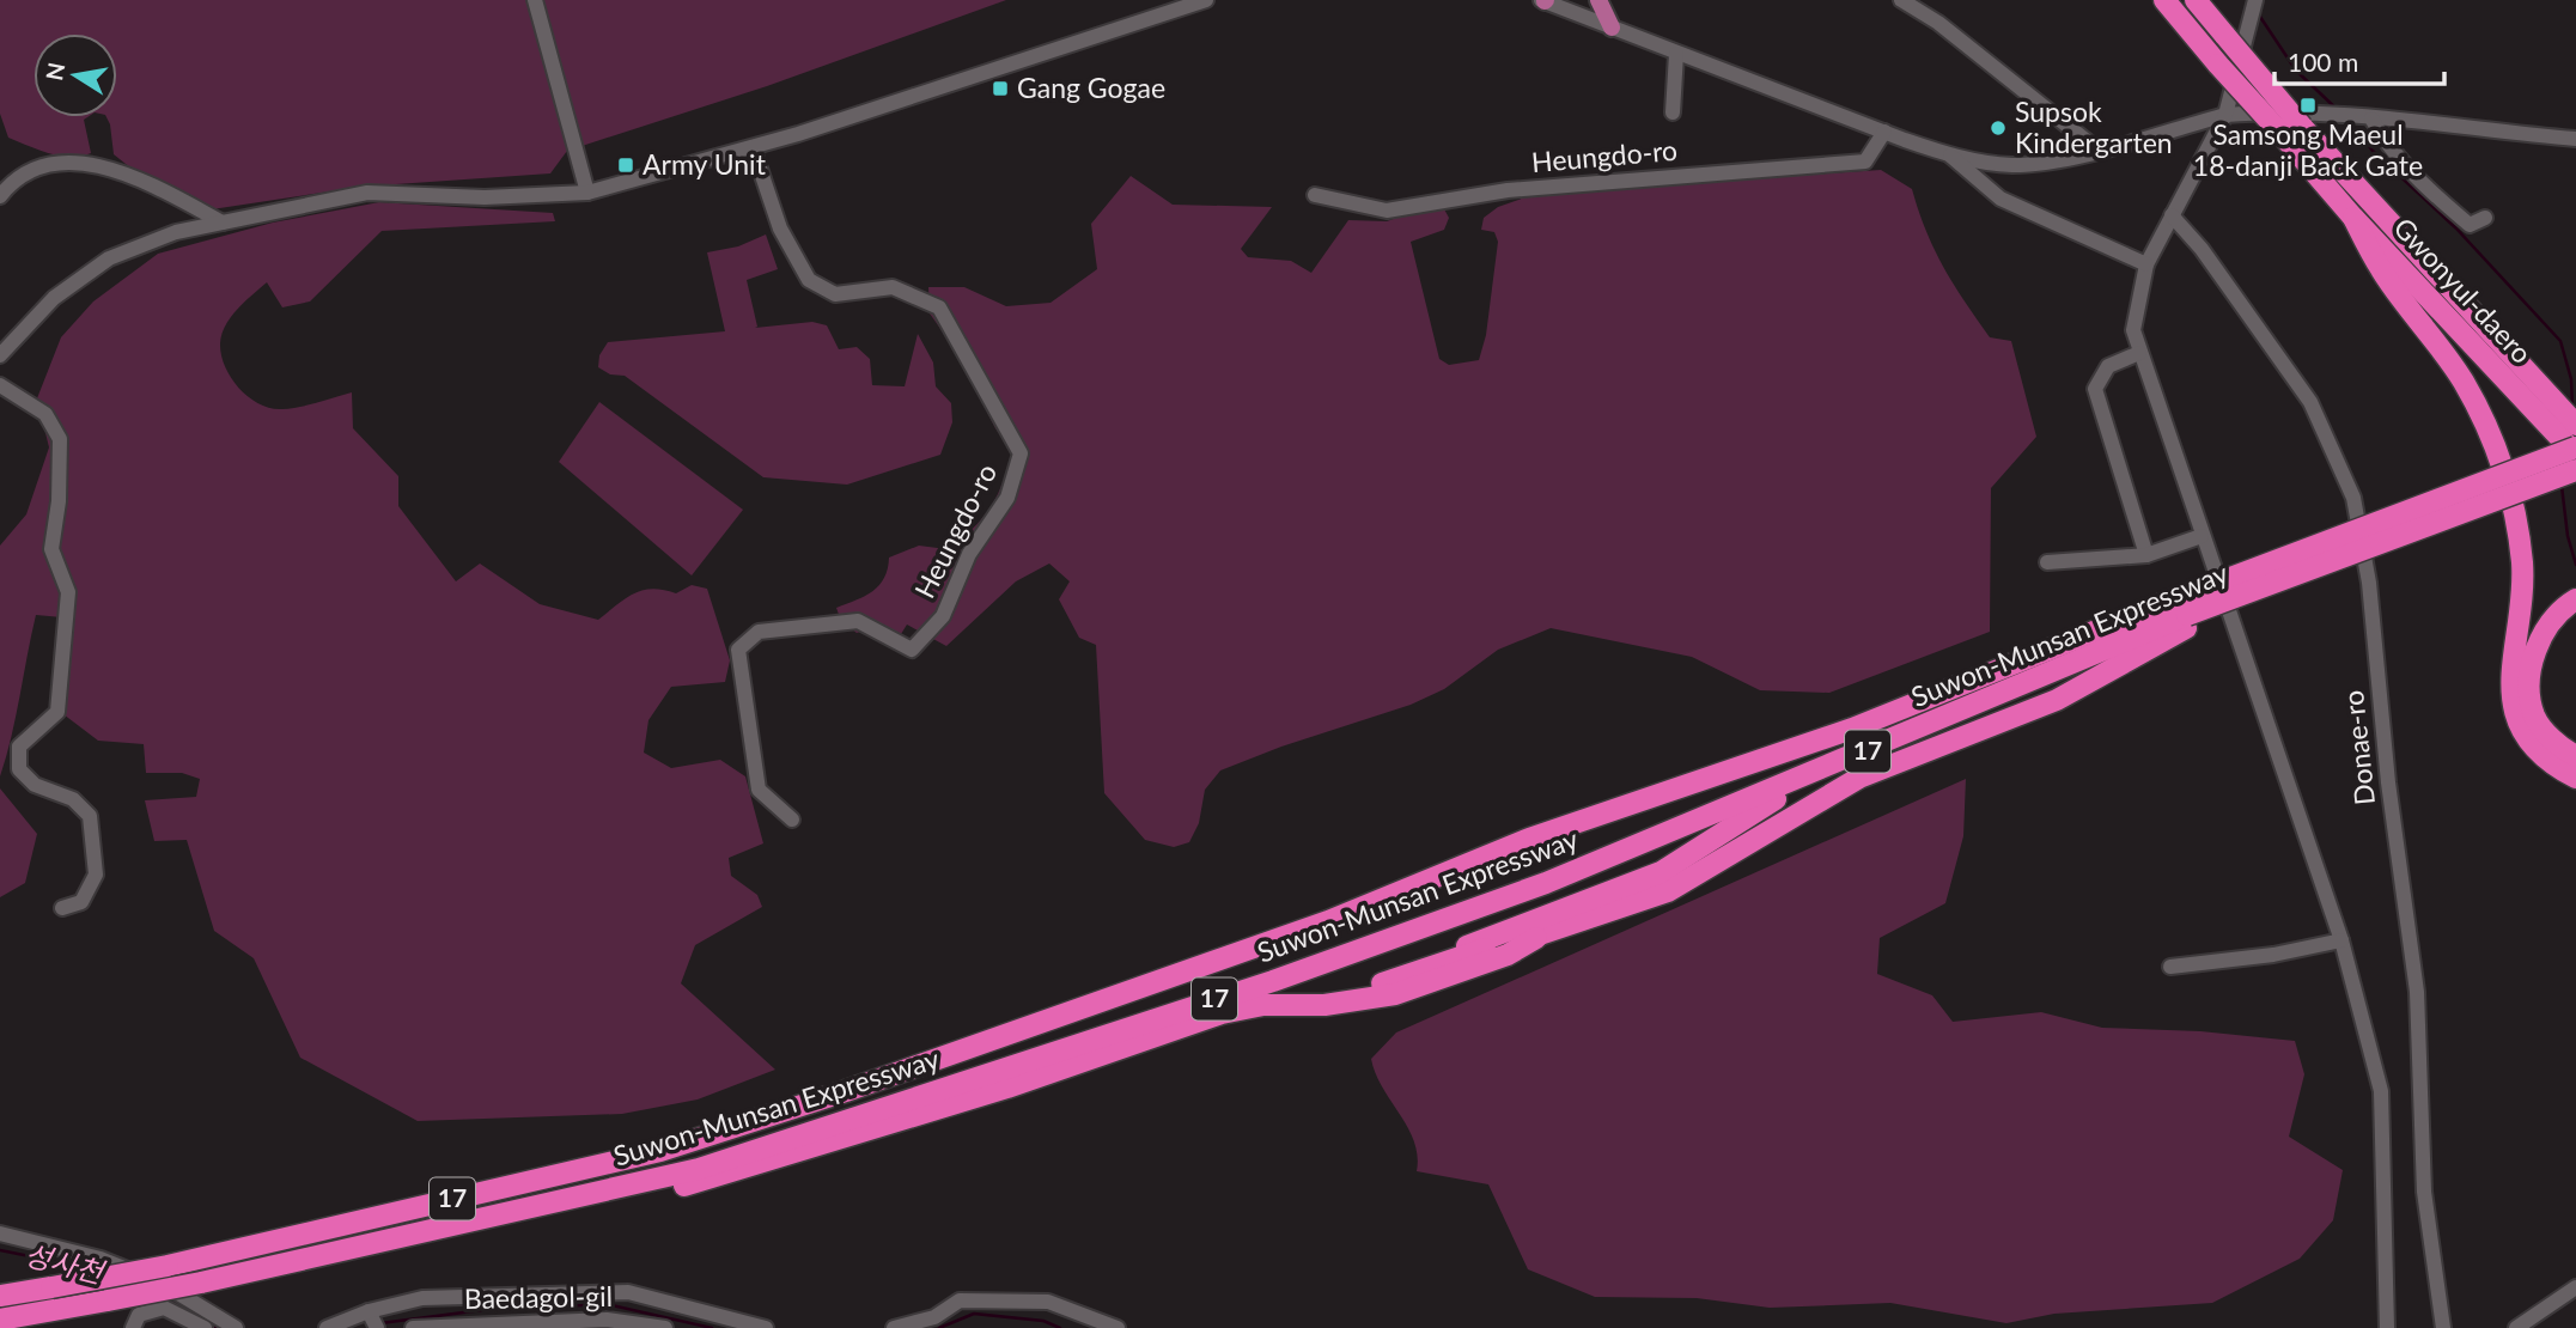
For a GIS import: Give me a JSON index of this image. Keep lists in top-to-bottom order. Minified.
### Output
{"streets":{"highway":["Gwonyul-daero","Suwon-Munsan Expressway","17"],"street":["Heungdo-ro","Donae-ro","Baedagol-gil"]},"water":["성사천"],"places":{"transit":["Gang Gogae","Samsong Maeul 18-danji Back Gate","Army Unit"],"other":["Supsok Kindergarten"]},"scale_bar":"100 m","north":"left"}
